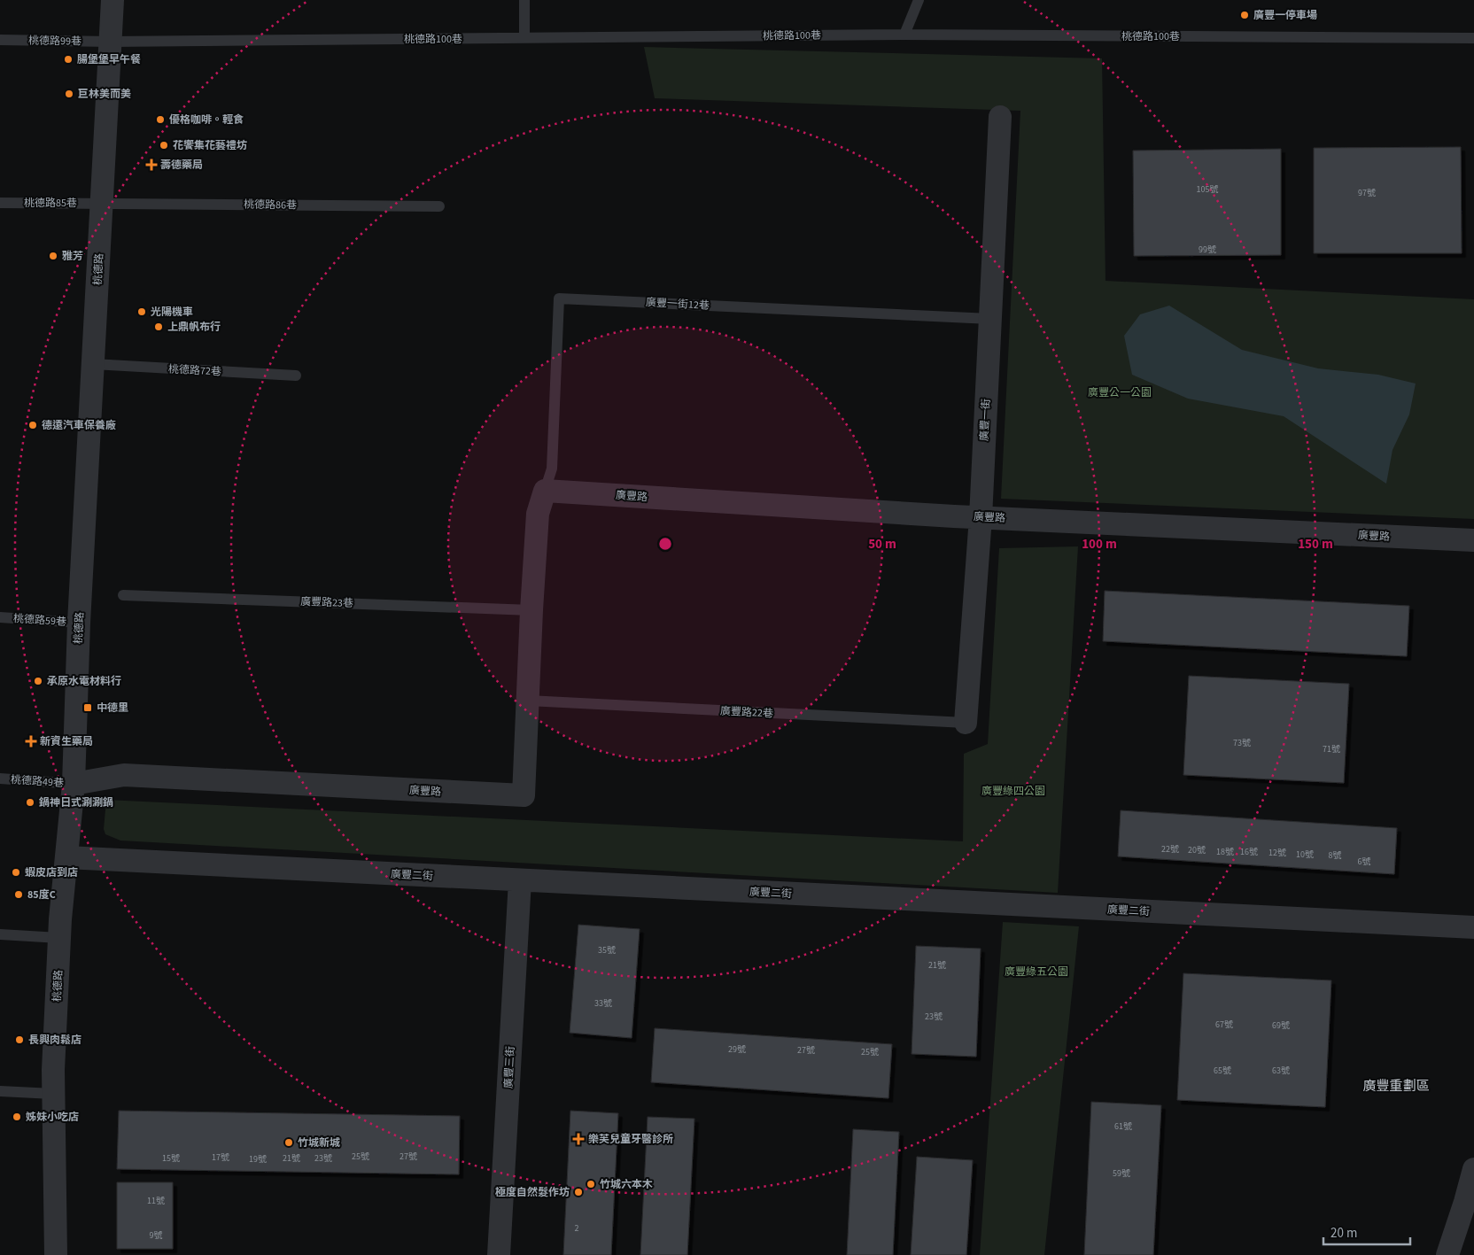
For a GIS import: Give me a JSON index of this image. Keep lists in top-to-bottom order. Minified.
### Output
{"streets":{"street":["桃德路","廣豐一街","廣豐路","廣豐二街","廣豐三街"],"lane":["桃德路100巷","桃德路99巷","桃德路85巷","桃德路86巷","廣豐一街12巷","桃德路72巷","廣豐路23巷","桃德路59巷","廣豐路22巷","桃德路49巷"]},"crossings":[["桃德路100巷","桃德路99巷"],["桃德路100巷","桃德路"],["桃德路99巷","桃德路"],["桃德路85巷","桃德路86巷"],["桃德路85巷","桃德路"],["桃德路86巷","桃德路"],["桃德路","桃德路72巷"],["桃德路","廣豐路"],["桃德路","桃德路59巷"],["桃德路","桃德路49巷"],["桃德路","廣豐二街"],["廣豐一街12巷","廣豐一街"],["廣豐一街12巷","廣豐路"],["廣豐一街","廣豐路"],["廣豐一街","廣豐路22巷"],["廣豐路","廣豐路23巷"],["廣豐路","廣豐路22巷"],["廣豐路","桃德路49巷"],["廣豐二街","廣豐三街"]],"districts":["廣豐重劃區"],"parks":["廣豐公一公園","廣豐綠四公園","廣豐綠五公園"],"places":{"other":["廣豐一停車場","腸堡堡早午餐","巨林美而美","優格咖啡。輕食","花饗集花藝禮坊","雅芳","光陽機車","上鼎帆布行","德遠汽車保養廠","承原水電材料行","鍋神日式涮涮鍋","蝦皮店到店","85度C","長興肉鬆店","姊妹小吃店","竹城新城","竹城六本木","極度自然髮作坊"],"health":["壽德藥局","新資生藥局","樂芙兒童牙醫診所"],"transit":["中德里"]},"house_numbers":["105號","97號","99號","73號","71號","22號","20號","18號","16號","12號","10號","8號","6號","35號","21號","33號","23號","67號","69號","29號","27號","25號","65號","63號","61號","25號","27號","17號","15號","21號","23號","19號","59號","11號","2","9號"],"scale_bar":"20 m","rings":["50 m","100 m","150 m"]}
